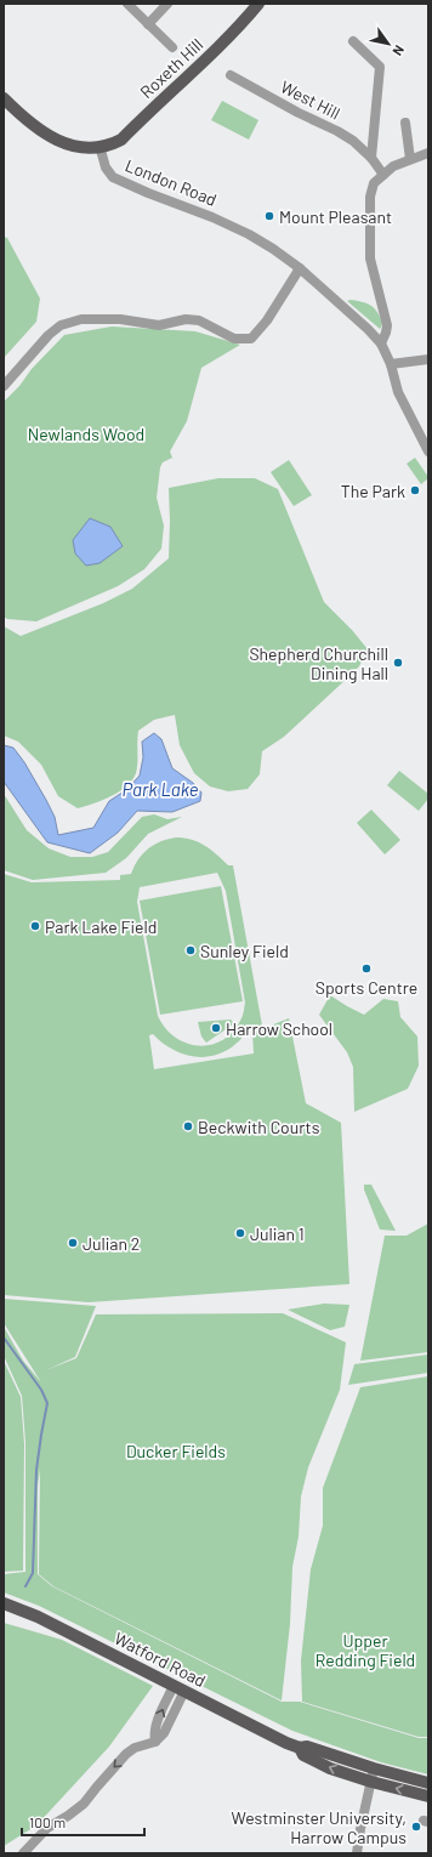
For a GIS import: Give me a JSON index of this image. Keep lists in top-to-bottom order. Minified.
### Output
{"streets":{"main road":["Roxeth Hill","Watford Road"],"street":["West Hill","London Road"]},"crossings":[["Roxeth Hill","London Road"]],"water":["Park Lake"],"parks":["Newlands Wood","Ducker Fields","Upper Redding Field"],"places":["Mount Pleasant","The Park","Shepherd Churchill Dining Hall","Park Lake Field","Sunley Field","Sports Centre","Harrow School","Beckwith Courts","Julian 1","Julian 2","Westminster University, Harrow Campus"],"scale_bar":"100 m","north":"bottom right"}
